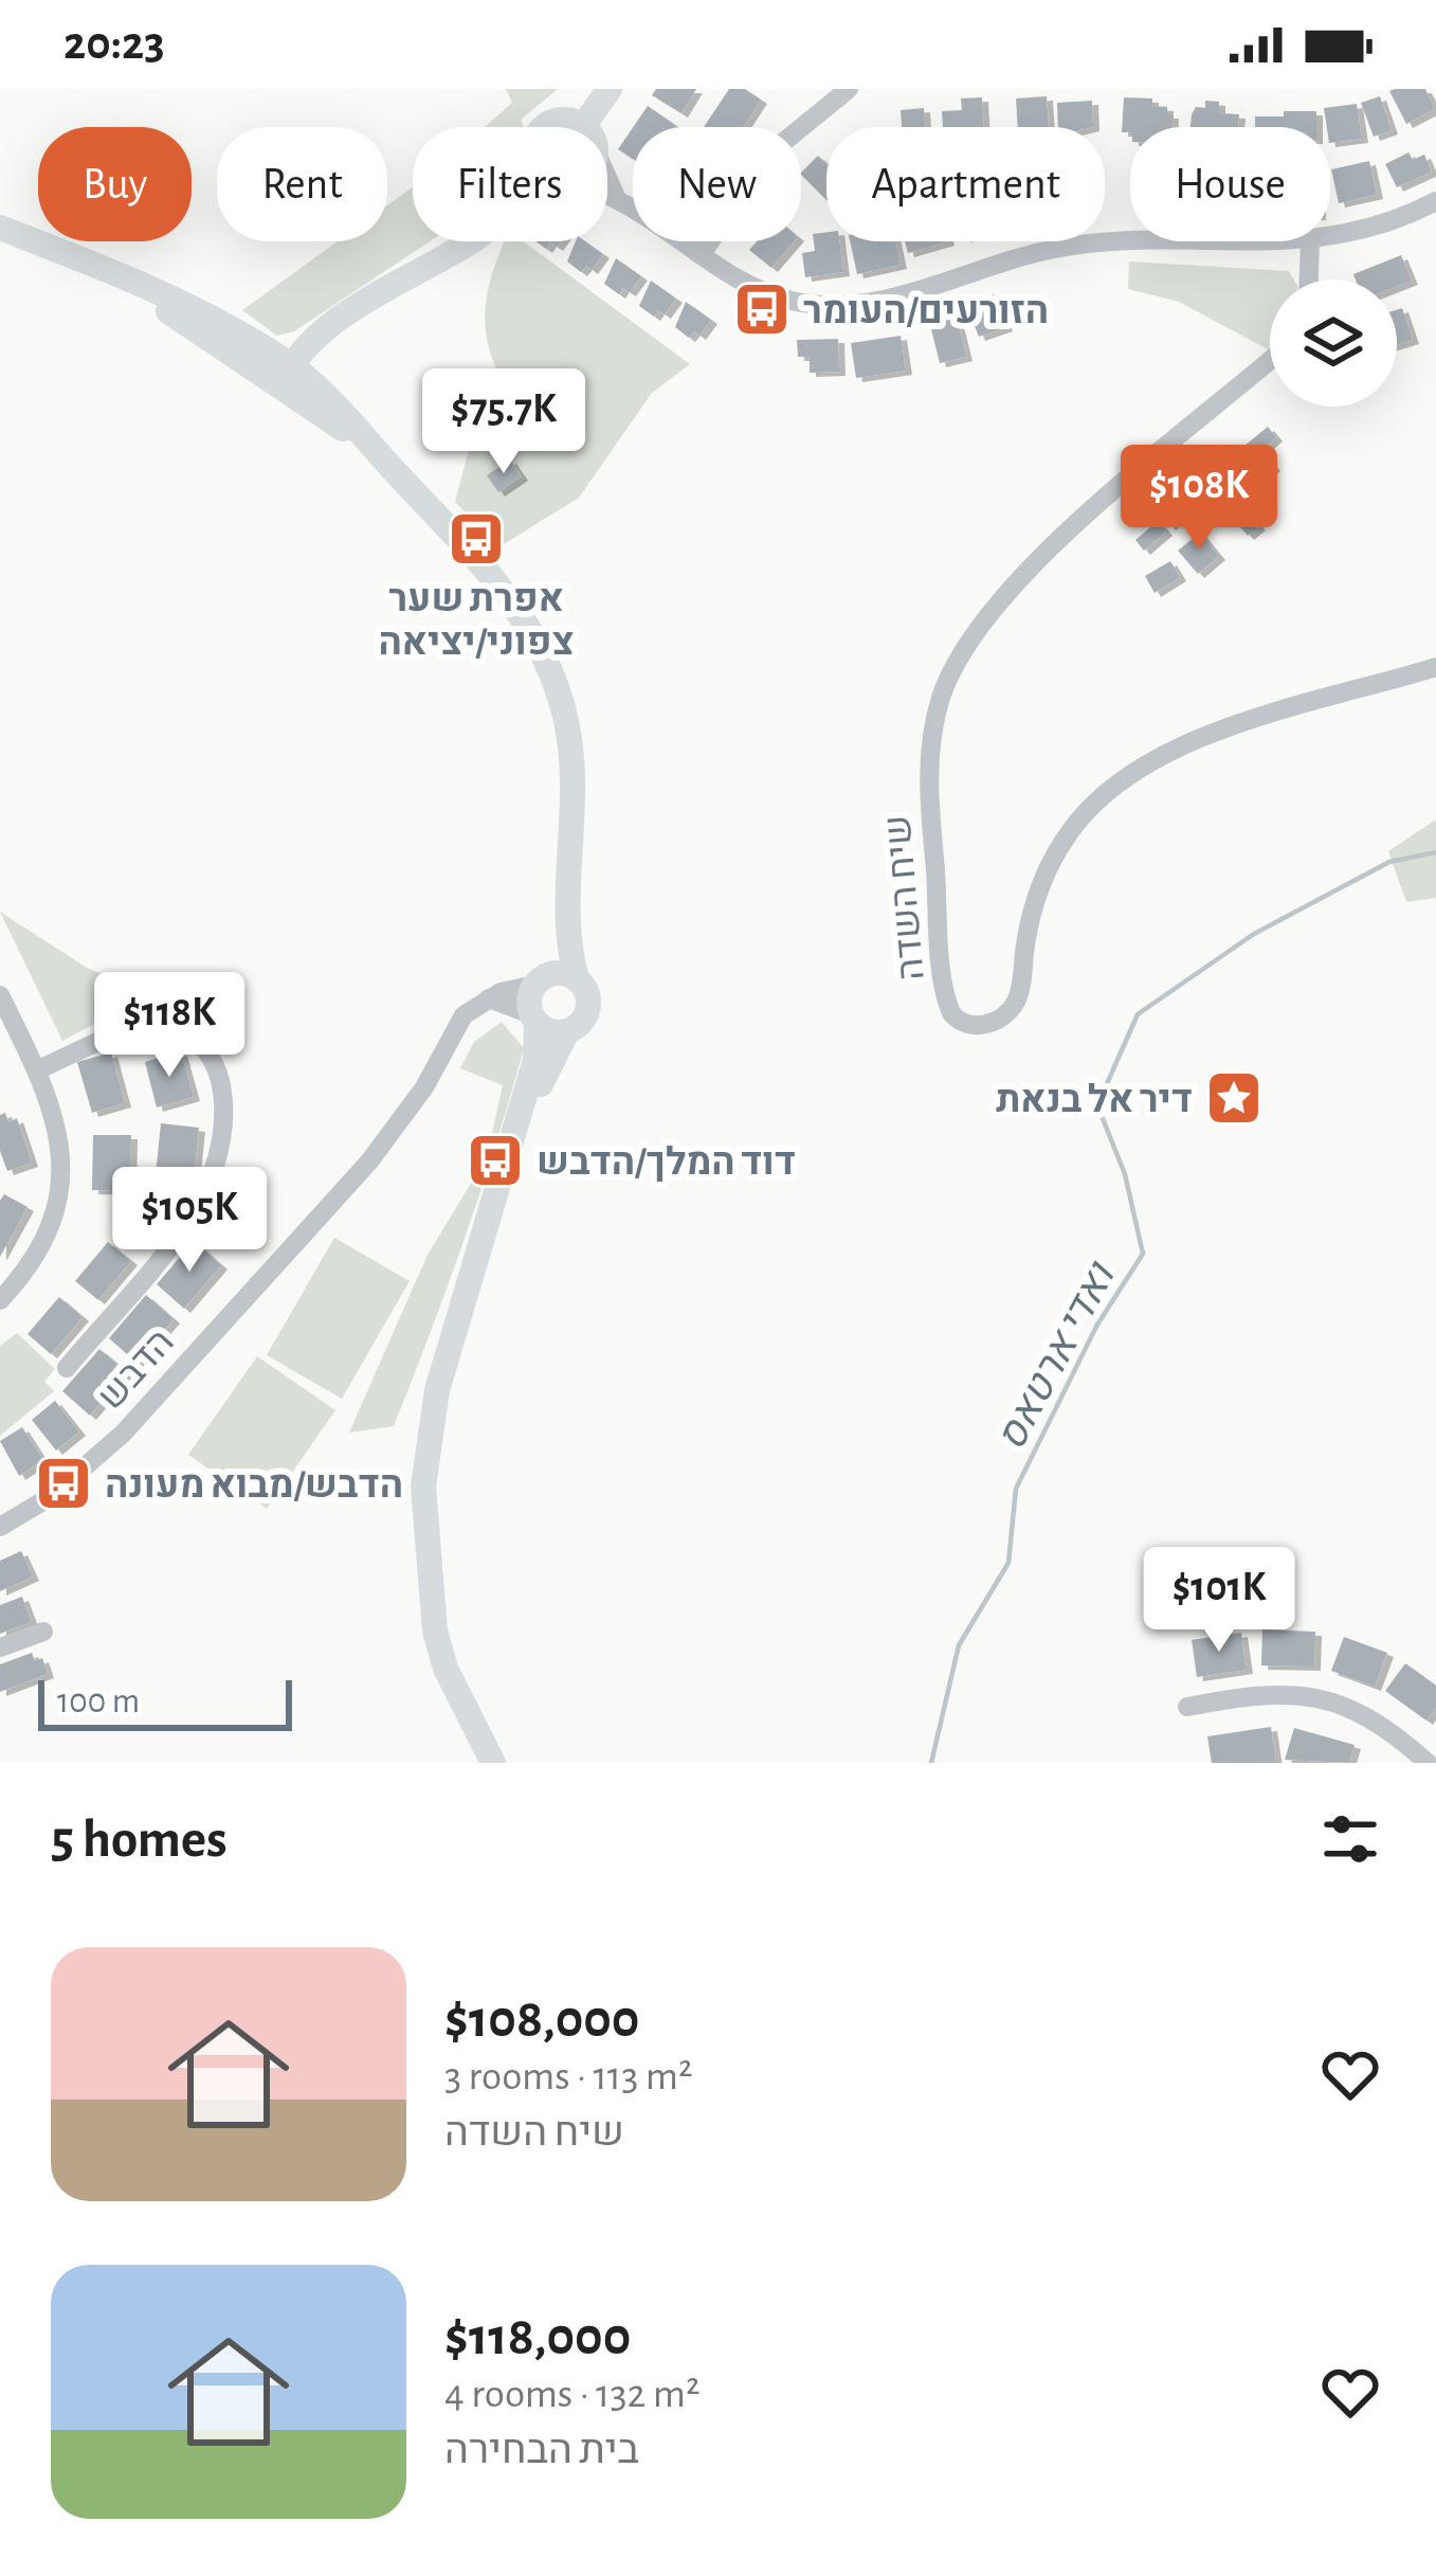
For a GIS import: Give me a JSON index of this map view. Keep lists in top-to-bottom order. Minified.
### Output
{"streets":{"street":["שיח השדה","הדבש"]},"water":["ואדי ארטאס"],"places":{"bus stop":["הזורעים/העומר","אפרת שער צפוני/יציאה","דוד המלך/הדבש","הדבש/מבוא מעונה"],"place":["דיר אל בנאת"]},"scale_bar":"100 m","page":{"status":"20:23","chip":["Buy","Rent","Filters","New","Apartment","House"],"price":["$75.7K","$108K","$118K","$105K","$101K"],"scale":"100 m","heading":"5 homes","list":[{"name":"$108,000","note":"3 rooms · 113 m² · שיח השדה"},{"name":"$118,000","note":"4 rooms · 132 m² · בית הבחירה"}]}}
